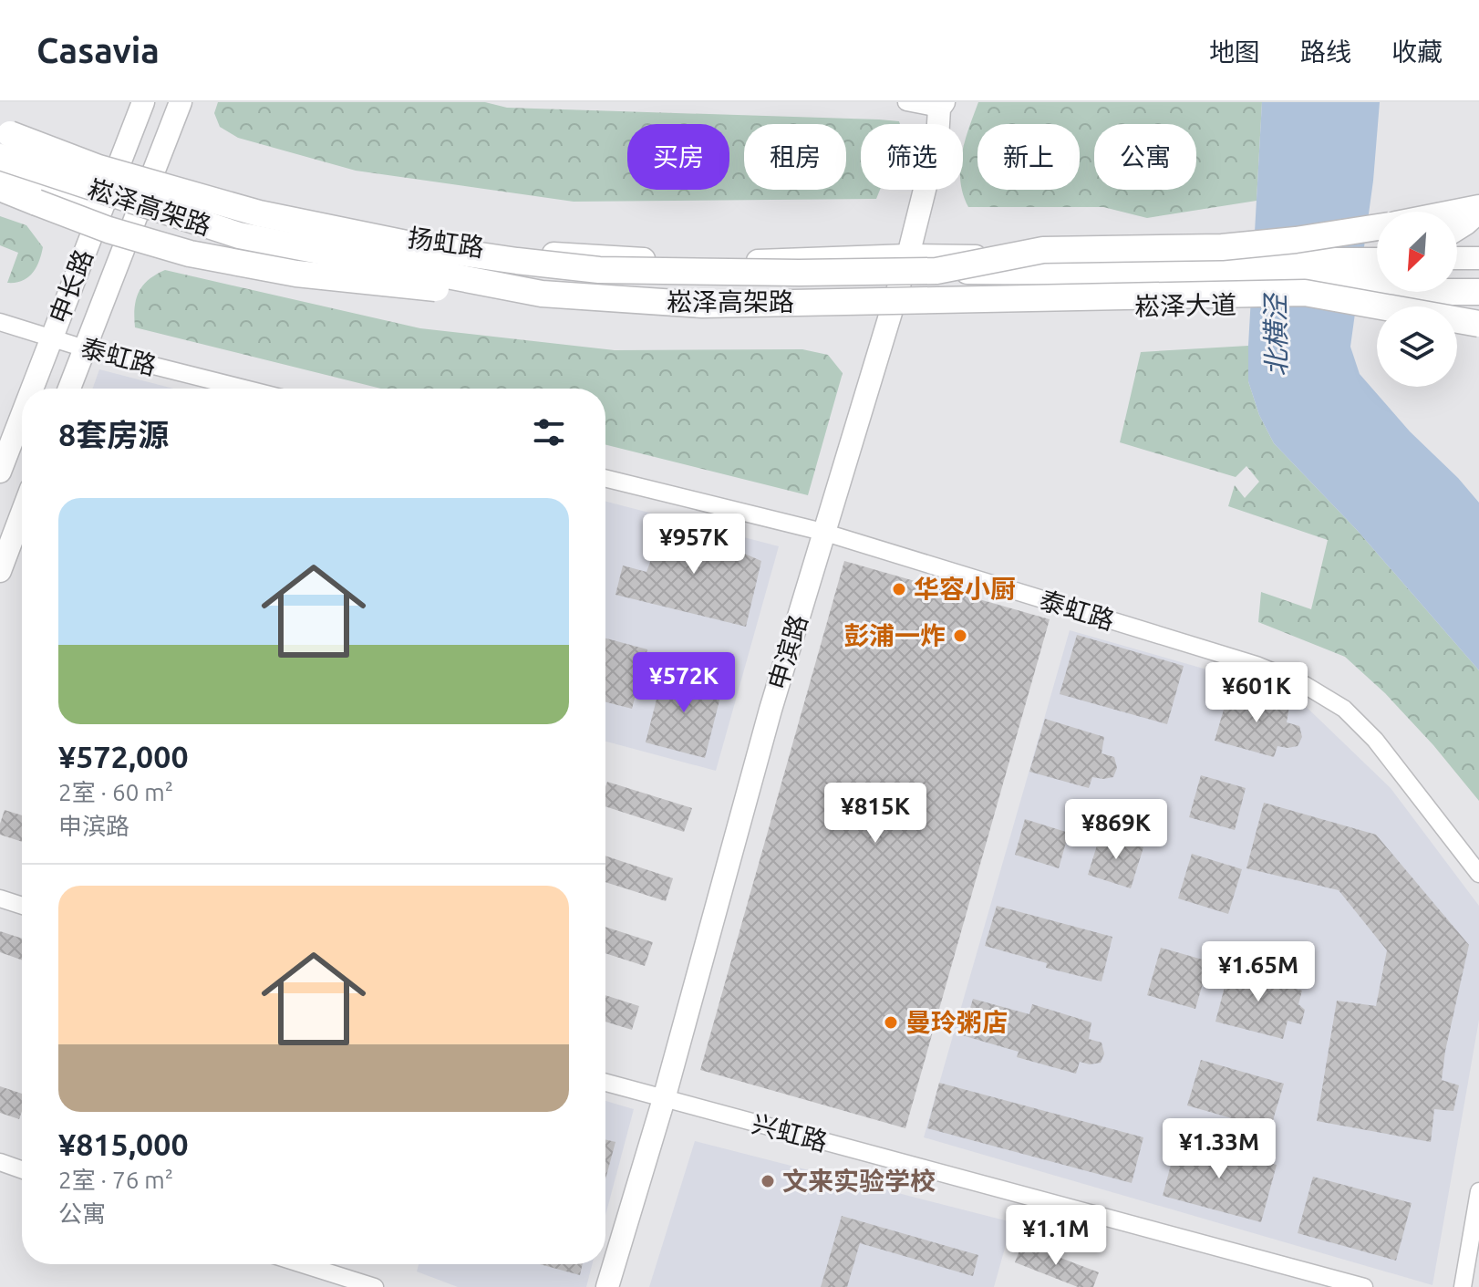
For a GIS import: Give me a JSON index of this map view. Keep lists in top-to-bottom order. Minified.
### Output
{"streets":{"highway":["崧泽高架路"],"main road":["扬虹路","申长路","崧泽大道","申滨路"],"street":["泰虹路","兴虹路"]},"crossings":[["崧泽高架路","扬虹路"],["扬虹路","申长路"],["扬虹路","崧泽大道"],["扬虹路","申滨路"],["申长路","泰虹路"],["崧泽大道","申滨路"],["泰虹路","申滨路"],["申滨路","兴虹路"]],"water":["北横泾"],"places":["华容小厨","彭浦一炸","曼玲粥店","文来实验学校"],"north":"bottom left","page":{"header":"Casavia","nav":["地图","路线","收藏"],"chip":["买房","租房","筛选","新上","公寓"],"heading":"8套房源","list":[{"name":"¥572,000","note":"2室 · 60 m² · 申滨路"},{"name":"¥815,000","note":"2室 · 76 m² · 公寓"}],"price":["¥957K","¥572K","¥601K","¥815K","¥869K","¥1.65M","¥1.33M","¥1.1M"]}}
